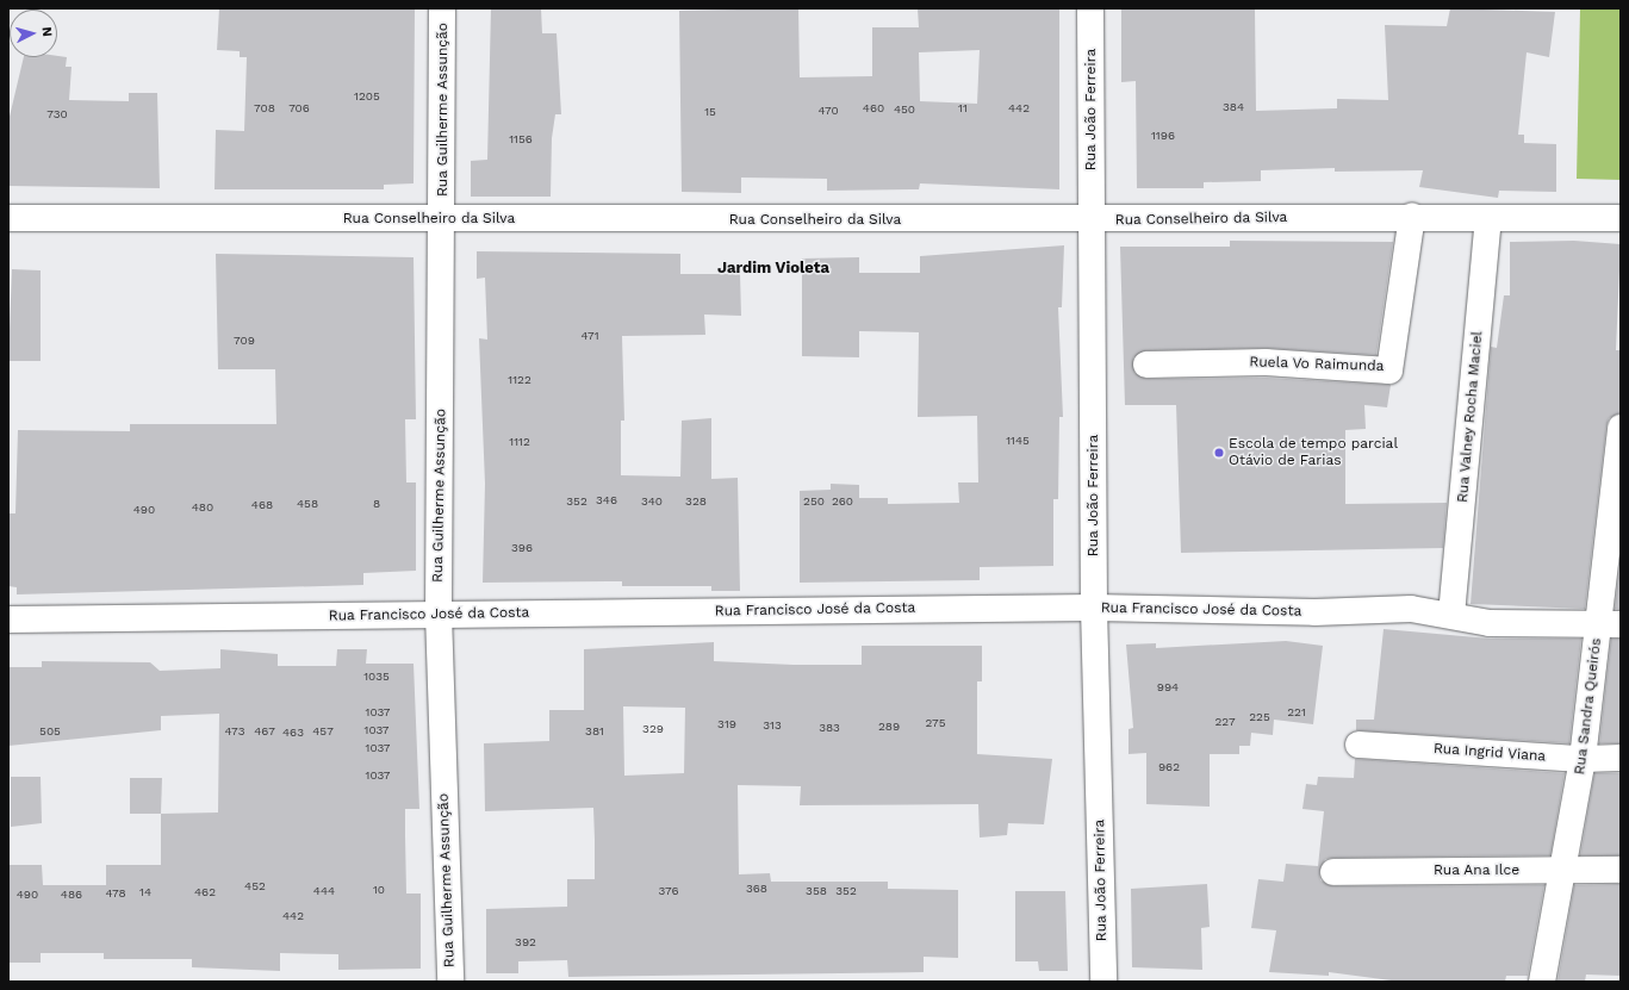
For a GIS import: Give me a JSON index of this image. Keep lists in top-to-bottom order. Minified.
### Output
{"streets":{"street":["Rua Guilherme Assunção","Rua João Ferreira","Rua Conselheiro da Silva","Ruela Vo Raimunda","Rua Valney Rocha Maciel","Rua Francisco José da Costa","Rua Sandra Queirós","Rua Ingrid Viana","Rua Ana Ilce"]},"crossings":[["Rua Guilherme Assunção","Rua Conselheiro da Silva"],["Rua Guilherme Assunção","Rua Francisco José da Costa"],["Rua João Ferreira","Rua Conselheiro da Silva"],["Rua João Ferreira","Rua Francisco José da Costa"],["Rua Conselheiro da Silva","Ruela Vo Raimunda"],["Rua Conselheiro da Silva","Rua Valney Rocha Maciel"],["Rua Valney Rocha Maciel","Rua Francisco José da Costa"],["Rua Francisco José da Costa","Rua Sandra Queirós"],["Rua Sandra Queirós","Rua Ingrid Viana"],["Rua Sandra Queirós","Rua Ana Ilce"]],"districts":["Jardim Violeta"],"places":["Escola de tempo parcial Otávio de Farias"],"house_numbers":["1205","384","708","706","460","11","442","450","470","15","730","1196","1156","471","709","1122","1145","1112","346","352","340","328","250","260","458","8","468","480","490","396","1035","994","1037","221","225","227","275","319","313","289","383","329","1037","505","473","467","457","381","463","1037","962","1037","452","368","10","444","376","358","352","14","462","478","490","486","442","392"],"north":"right"}
